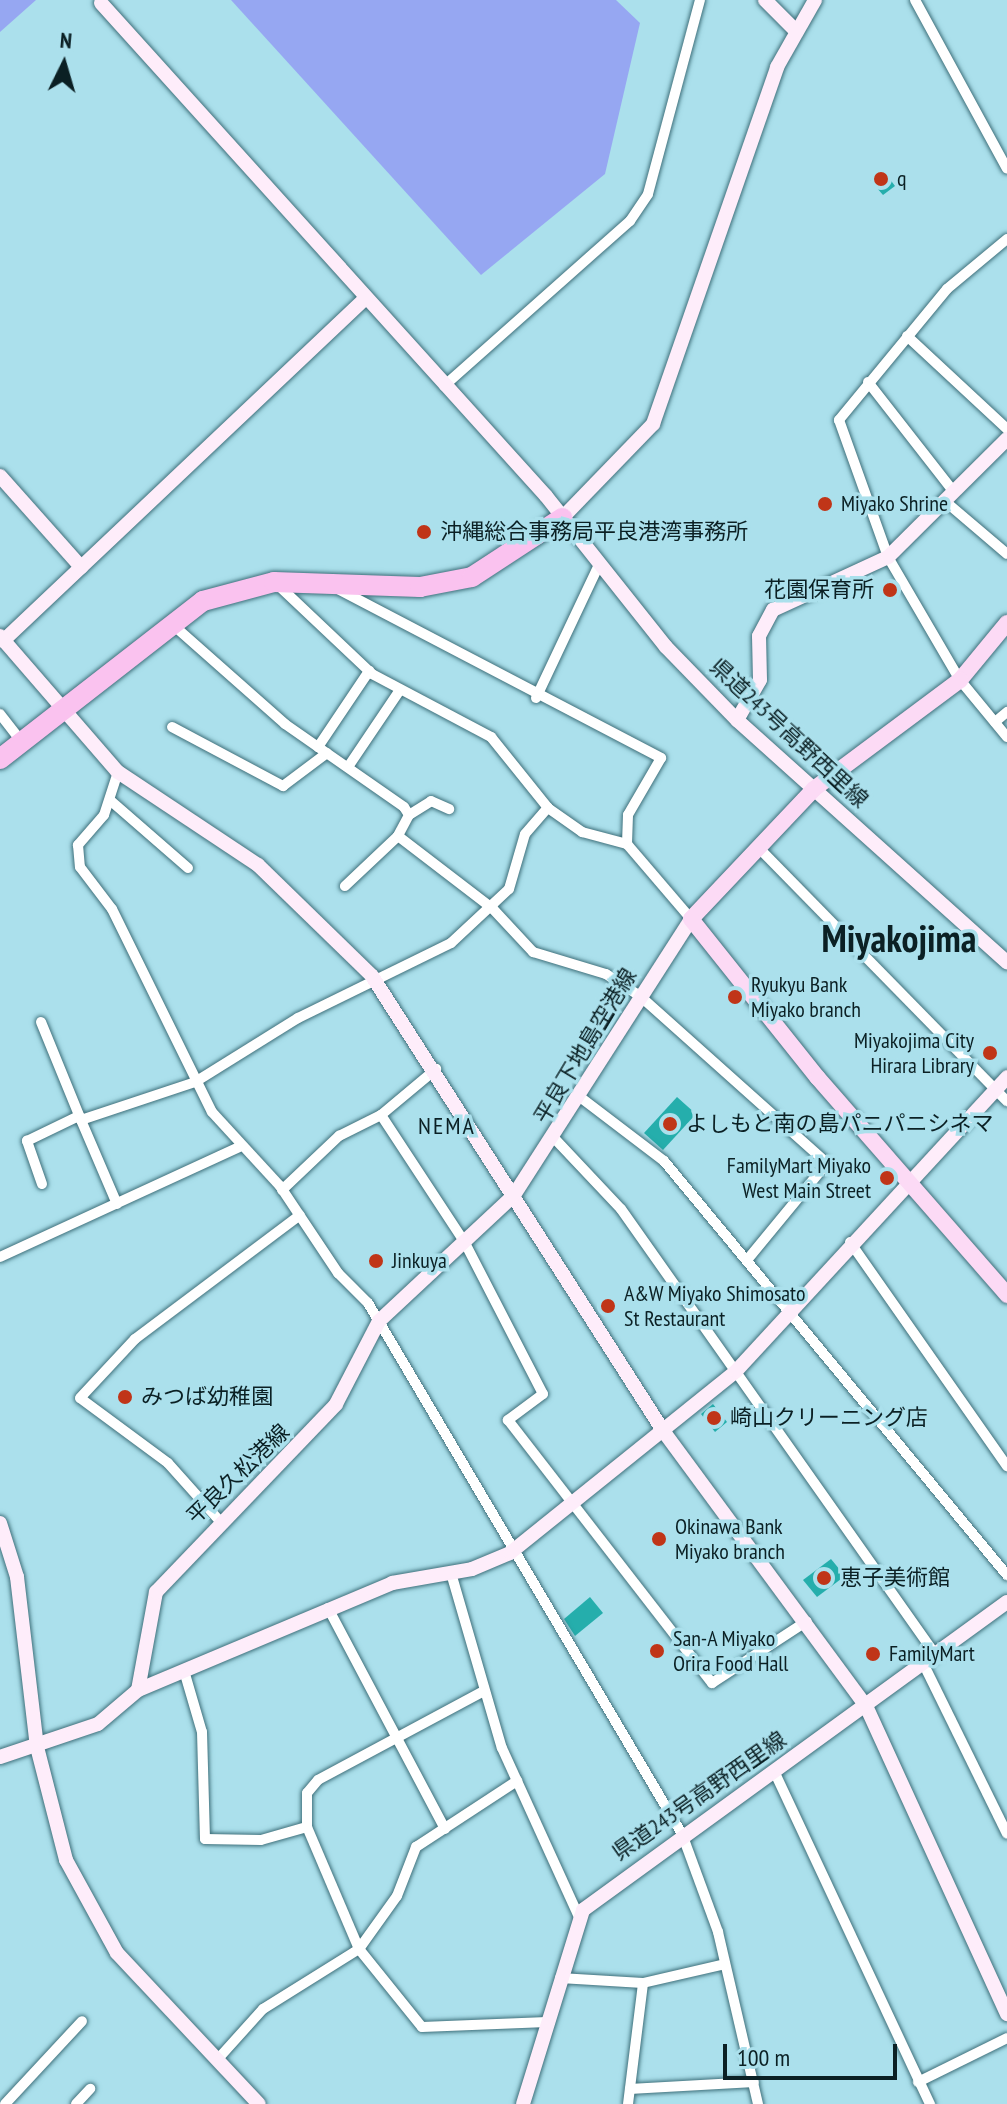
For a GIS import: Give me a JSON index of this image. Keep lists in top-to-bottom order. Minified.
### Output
{"streets":{"street":["県道243号高野西里線","平良下地島空港線","平良久松港線"]},"crossings":[["平良下地島空港線","平良久松港線"]],"districts":["Miyakojima","NEMA"],"places":["q","Miyako Shrine","沖縄総合事務局平良港湾事務所","花園保育所","Ryukyu Bank Miyako branch","Miyakojima City Hirara Library","よしもと南の島パニパニシネマ","FamilyMart Miyako West Main Street","Jinkuya","A&W Miyako Shimosato St Restaurant","みつば幼稚園","崎山クリーニング店","Okinawa Bank Miyako branch","恵子美術館","San-A Miyako Orira Food Hall","FamilyMart"],"scale_bar":"100 m","north":"top"}
